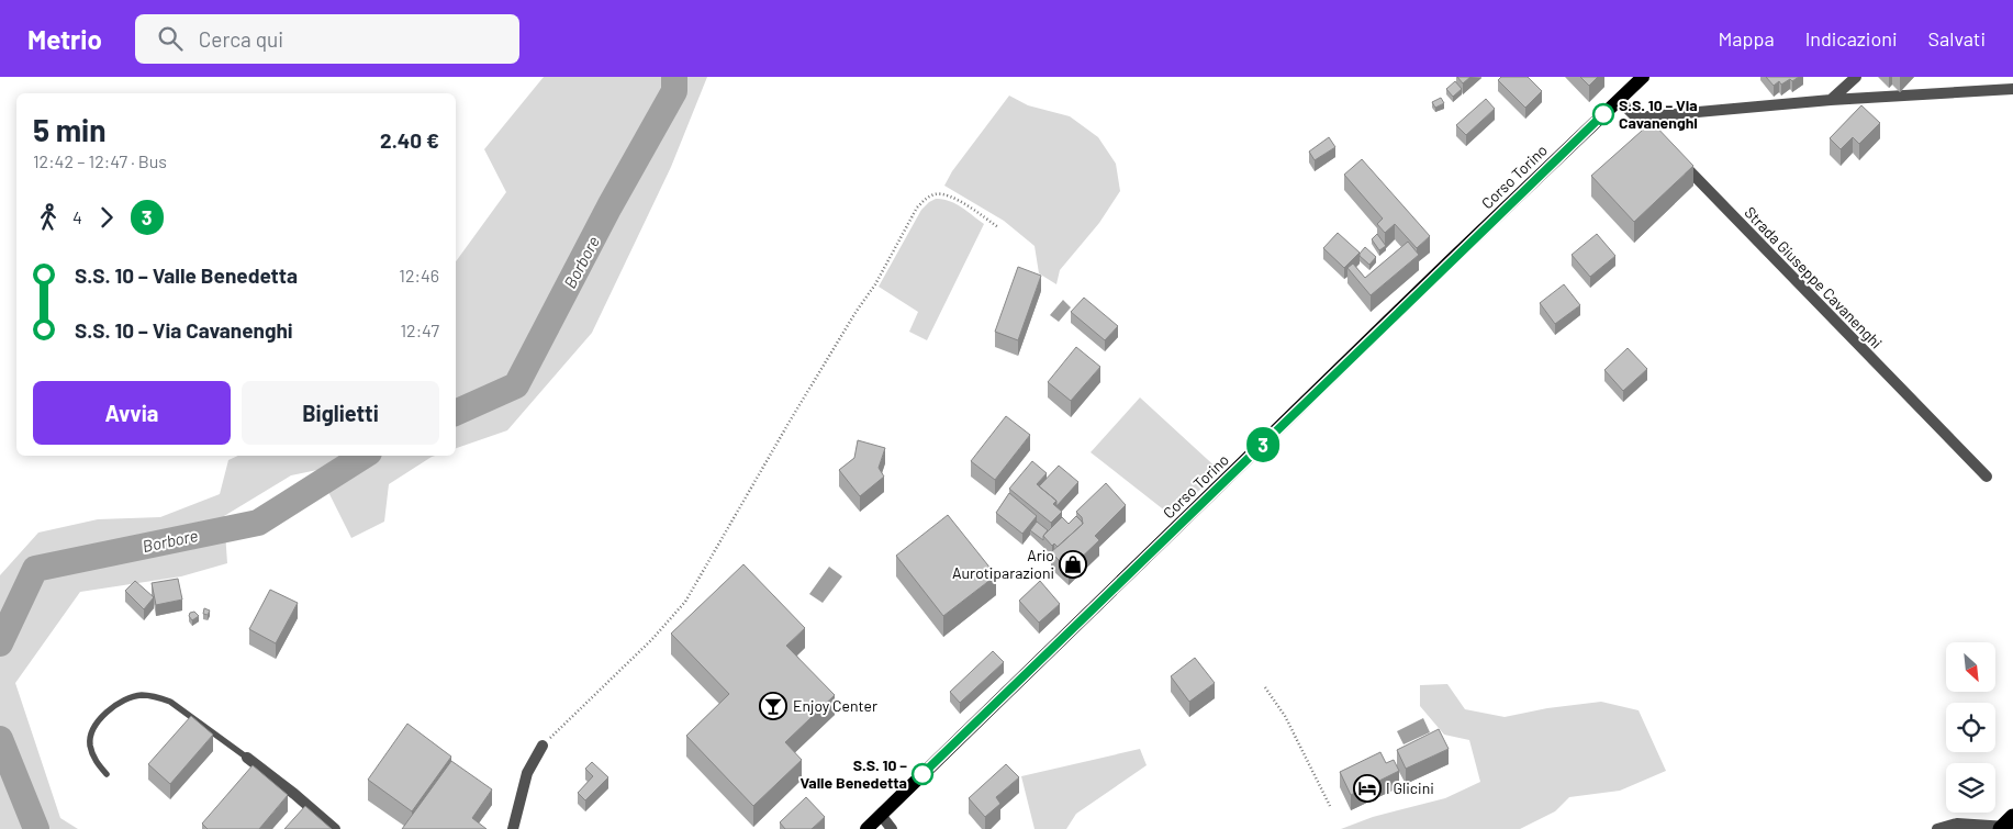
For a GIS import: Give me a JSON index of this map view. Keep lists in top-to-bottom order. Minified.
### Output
{"streets":{"main road":["Corso Torino"],"street":["Strada Giuseppe Cavanenghi"]},"water":["Borbore"],"places":{"other":["S.S. 10 – Via Cavanenghi","S.S. 10 – Valle Benedetta"],"shop":["Ario Aurotiparazioni"],"bar":["Enjoy Center"],"hotel":["I Glicini"]},"lines":["bus line 3"],"north":"bottom right","page":{"header":"Metrio","search":"Cerca qui","nav":["Mappa","Indicazioni","Salvati"],"on_map":"3","heading":["5 min","12:42 – 12:47 · Bus","2.40 €"],"legs":["4","3"],"list":[{"name":"S.S. 10 – Valle Benedetta","value":"12:46"},{"name":"S.S. 10 – Via Cavanenghi","value":"12:47"}],"buttons":["Avvia","Biglietti"]}}
